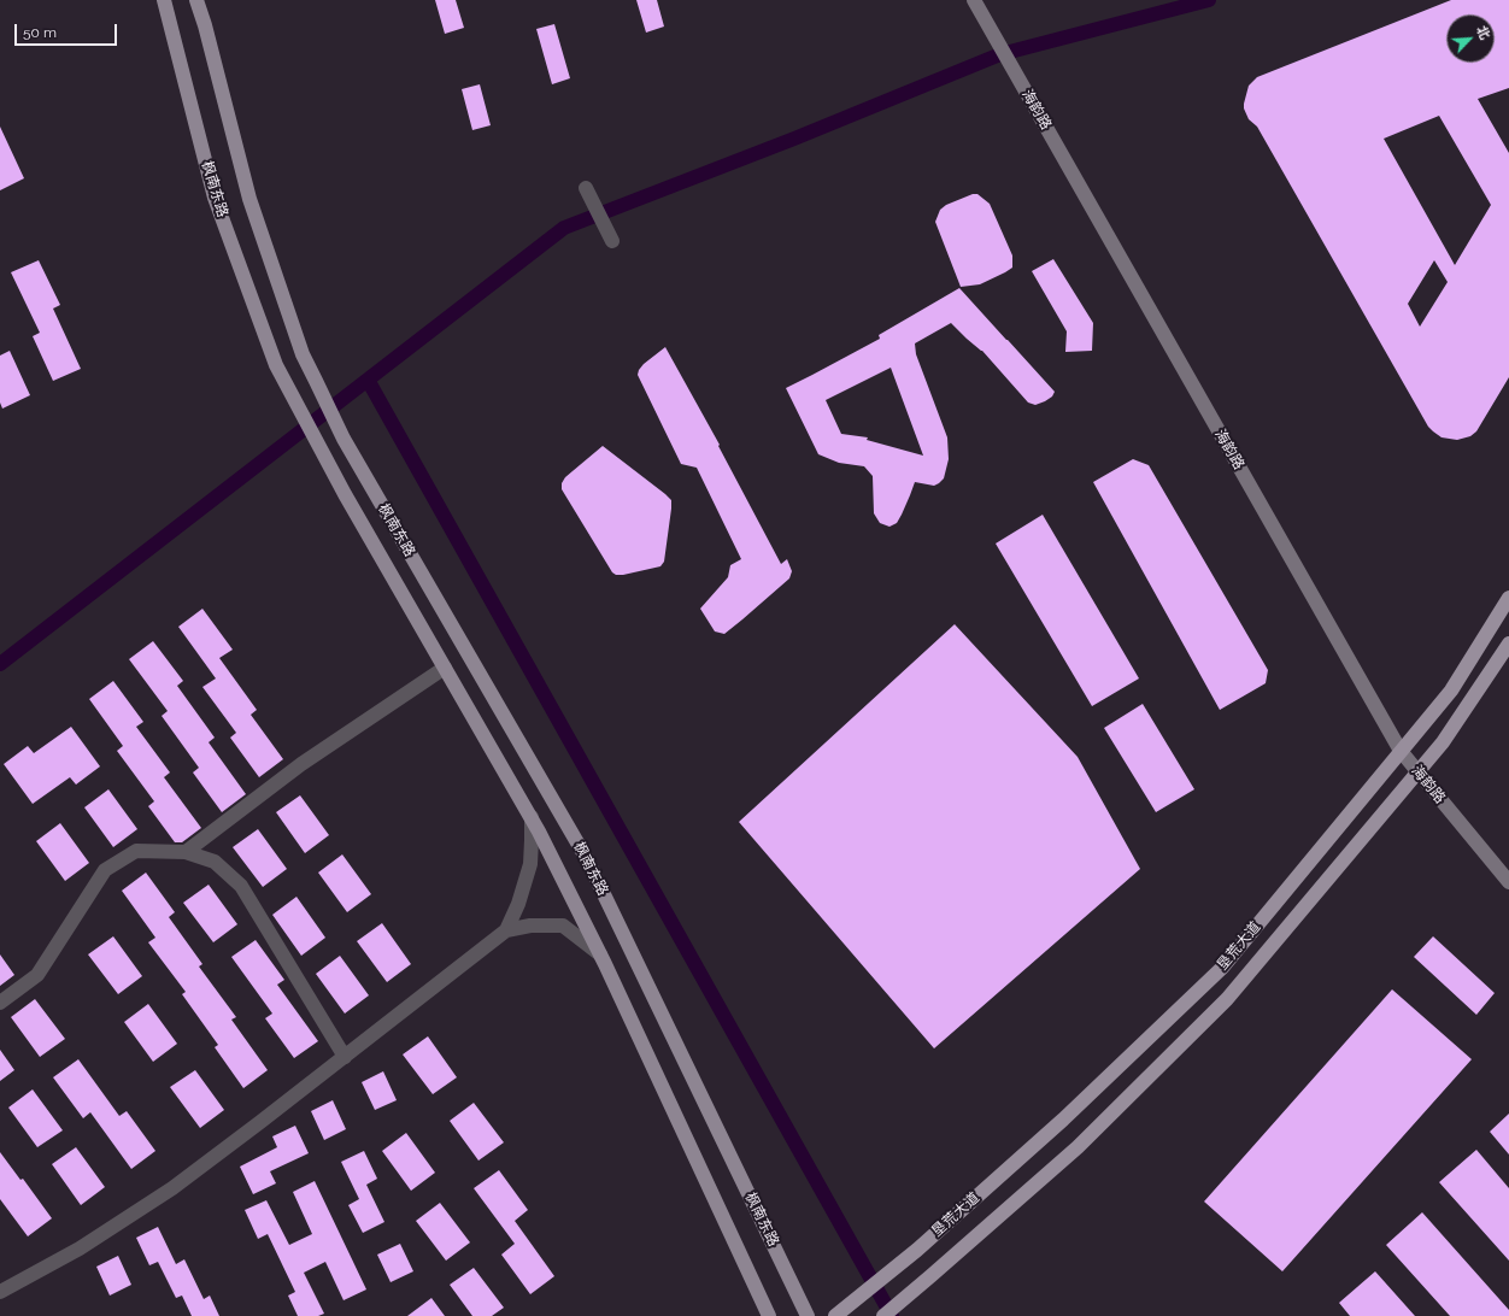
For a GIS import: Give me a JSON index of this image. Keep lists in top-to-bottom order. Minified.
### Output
{"streets":{"highway":["垦荒大道"],"main road":["海韵路","枫南东路"]},"crossings":[["海韵路","垦荒大道"]],"scale_bar":"50 m","north":"top right"}
